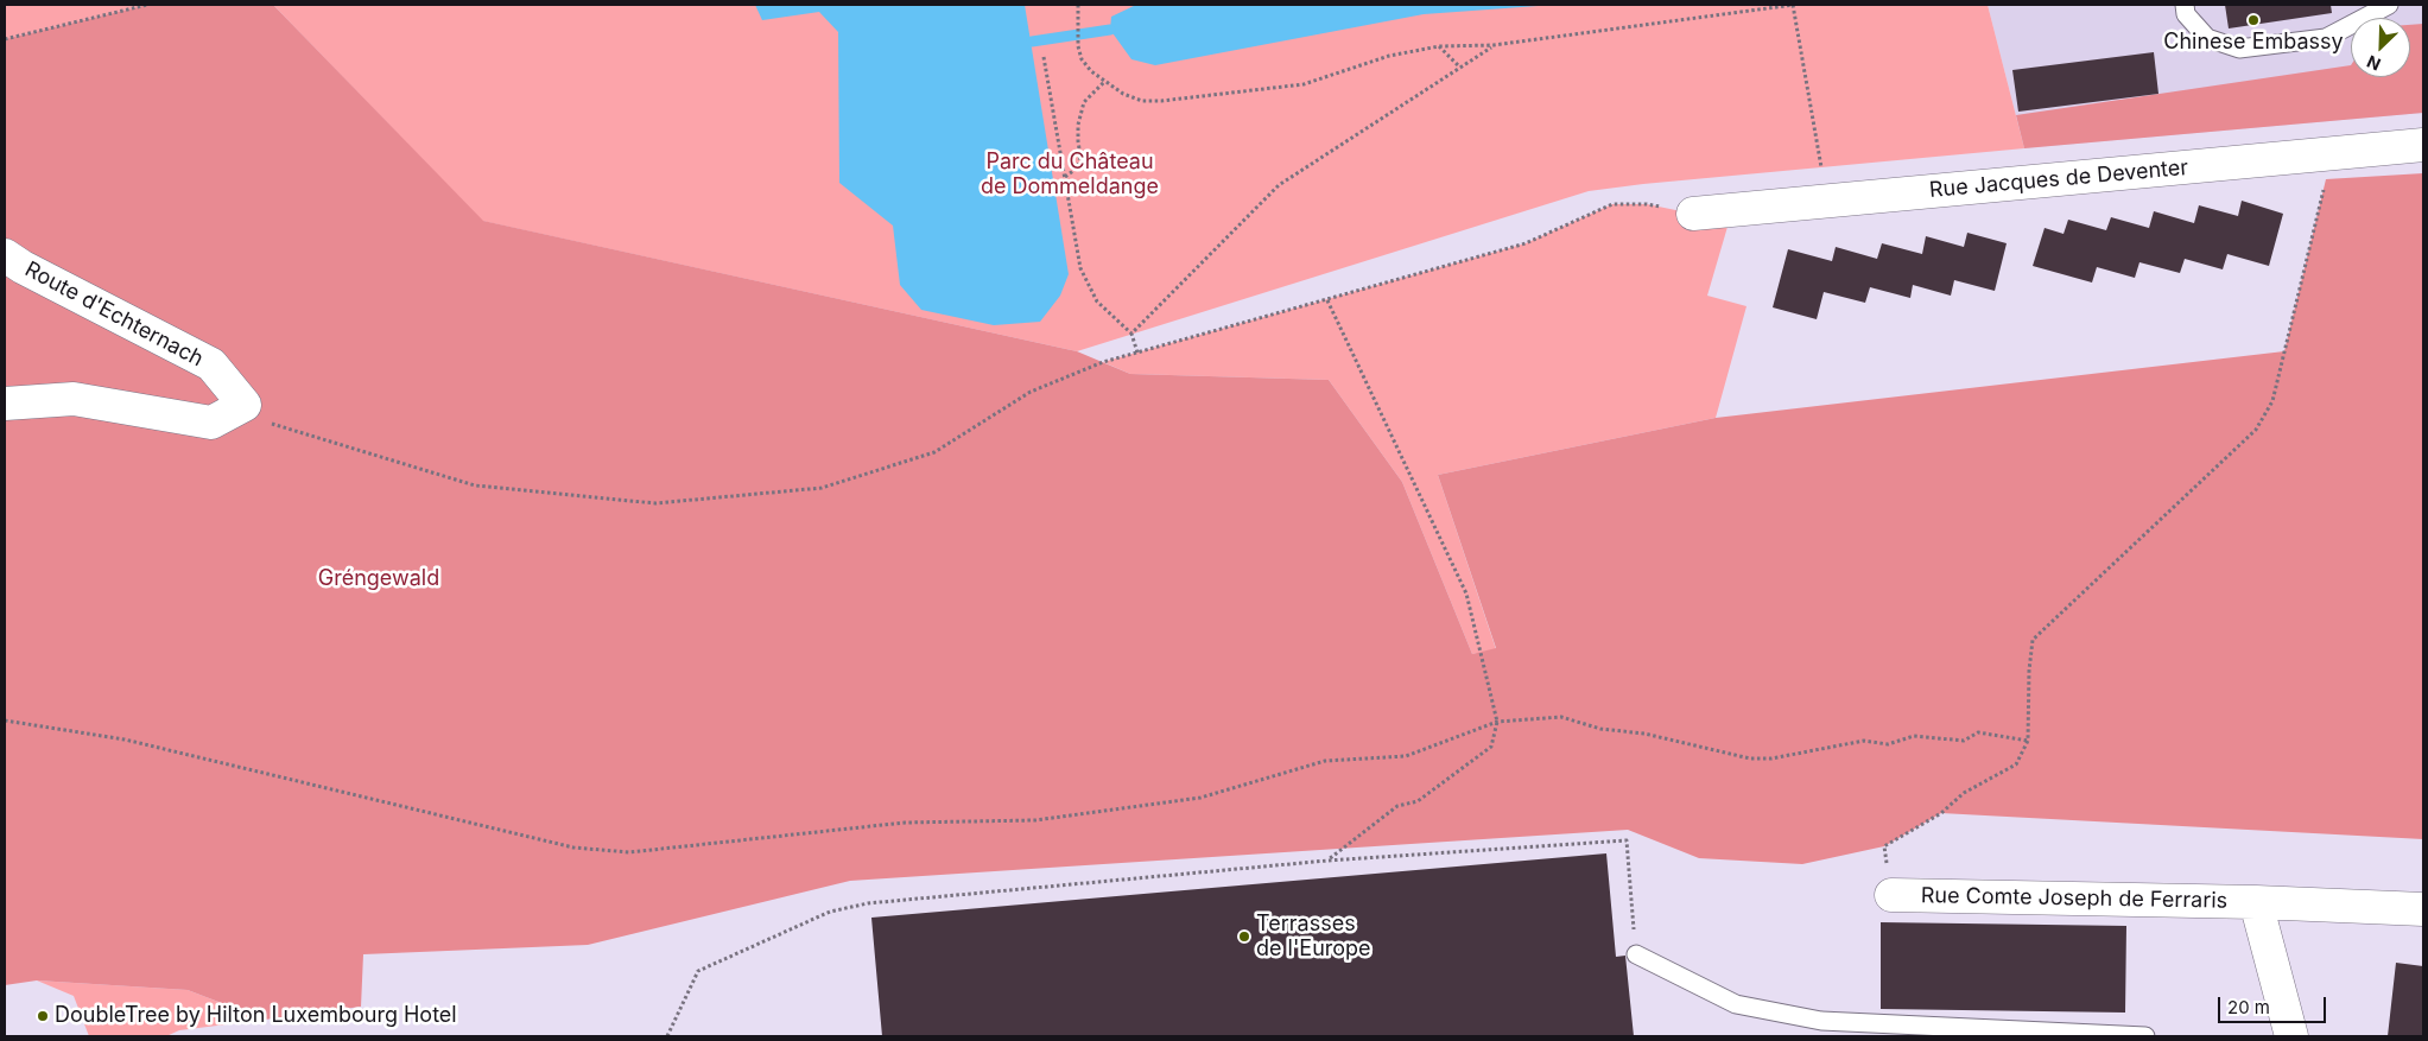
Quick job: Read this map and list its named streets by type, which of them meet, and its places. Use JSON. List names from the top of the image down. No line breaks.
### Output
{"streets":{"street":["Rue Jacques de Deventer","Route d'Echternach","Rue Comte Joseph de Ferraris"]},"parks":["Parc du Château de Dommeldange","Gréngewald"],"places":["Chinese Embassy","Terrasses de l'Europe","DoubleTree by Hilton Luxembourg Hotel"],"scale_bar":"20 m","north":"bottom left"}
